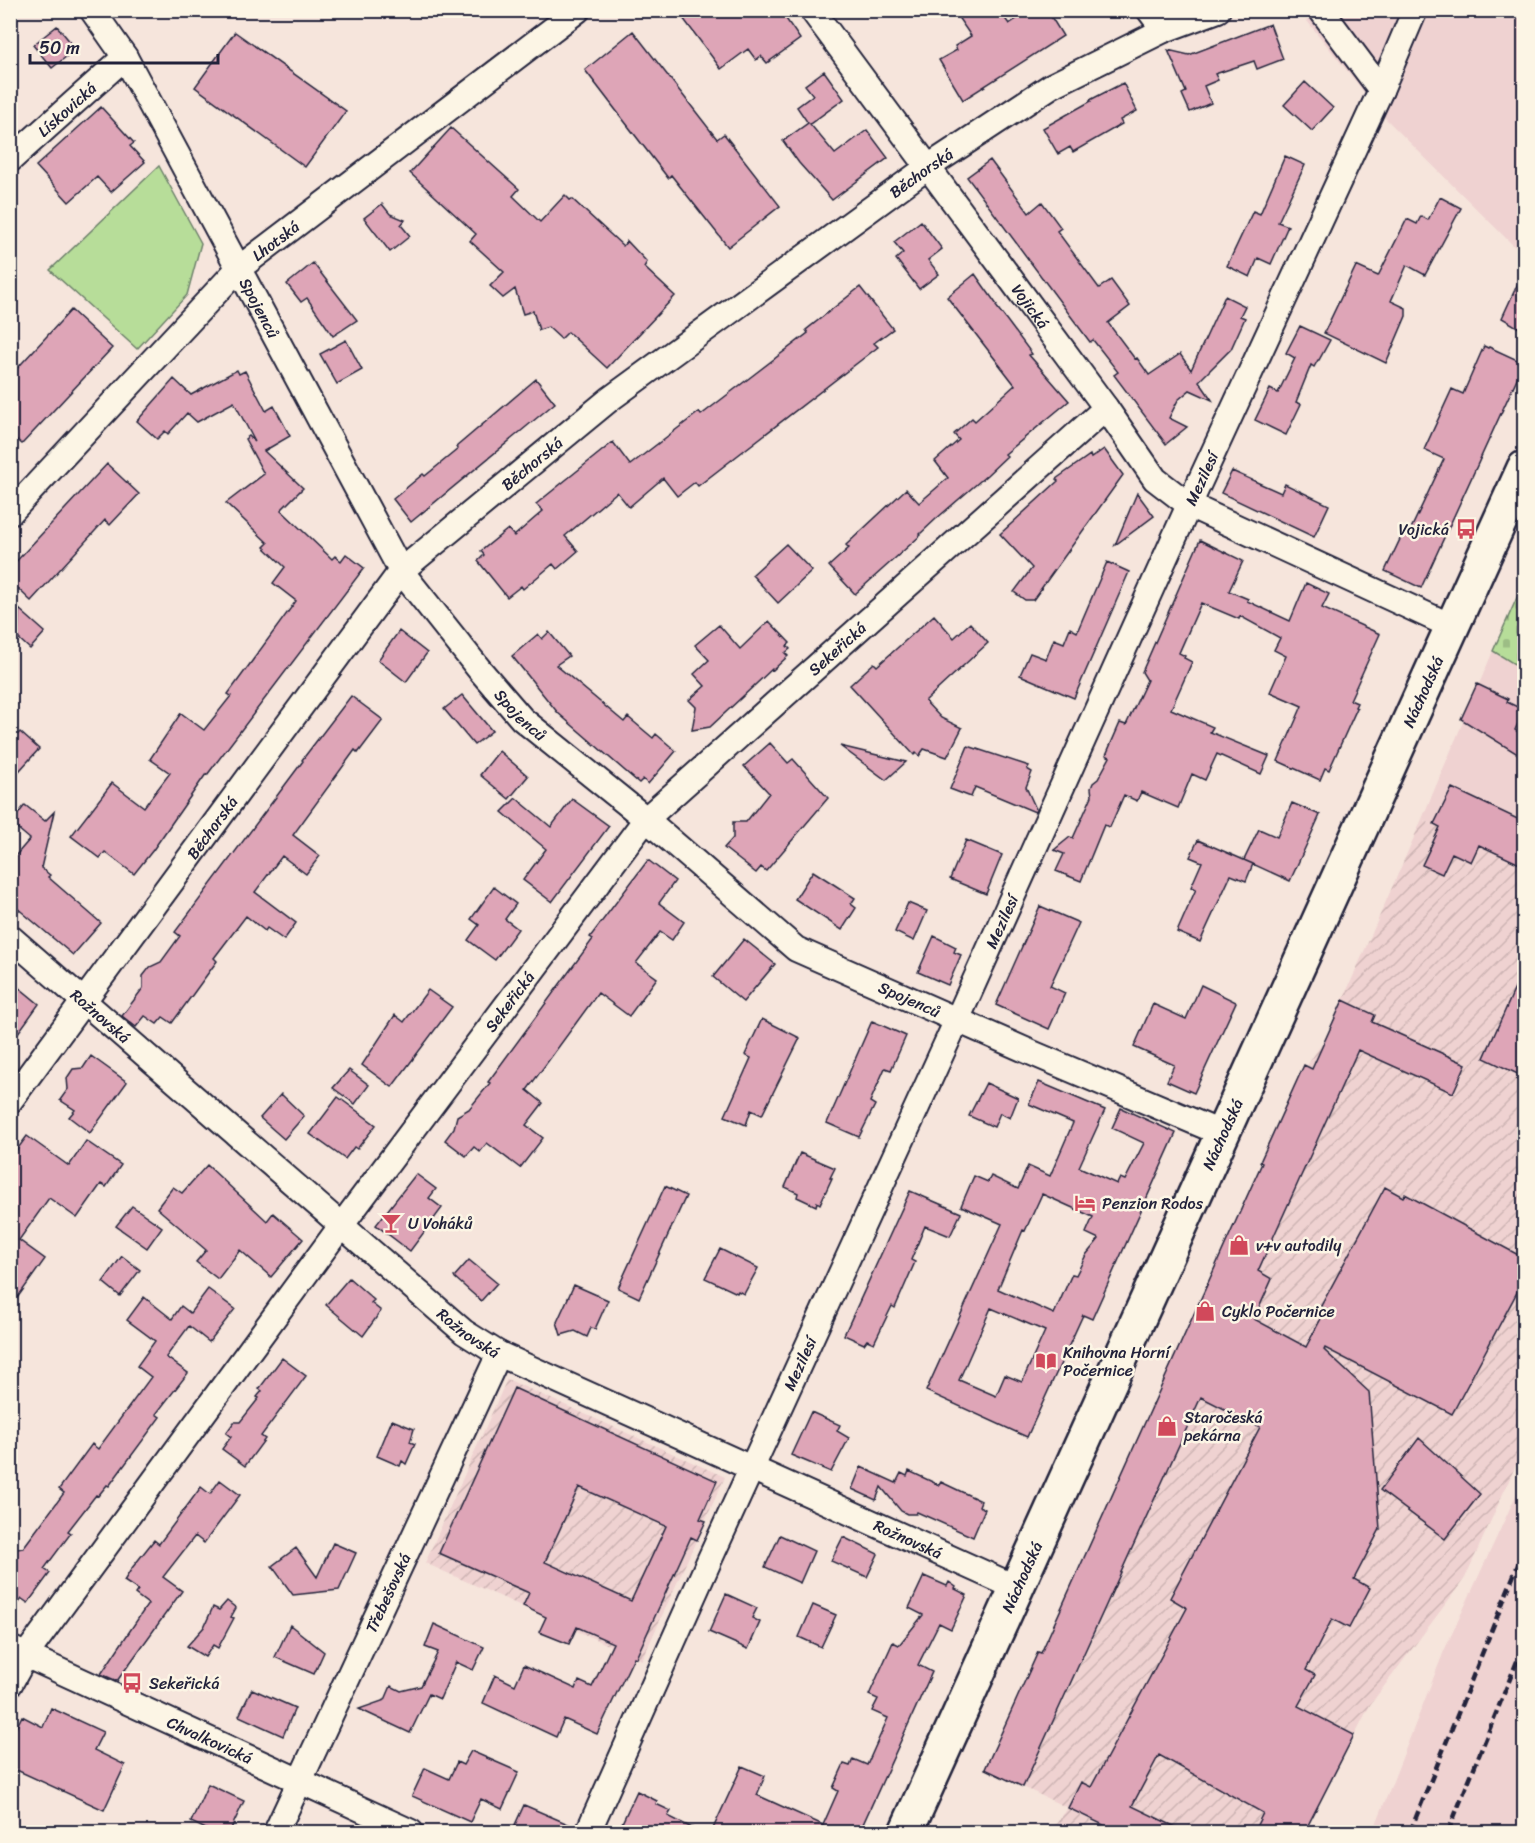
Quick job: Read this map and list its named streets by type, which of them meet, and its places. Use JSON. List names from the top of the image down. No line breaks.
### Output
{"streets":{"main road":["Náchodská"],"street":["Lískovická","Běchorská","Lhotská","Vojická","Spojenců","Mezilesí","Sekeřická","Rožnovská","Třebešovská","Chvalkovická"]},"crossings":[["Lískovická","Spojenců"],["Běchorská","Vojická"],["Běchorská","Spojenců"],["Běchorská","Rožnovská"],["Lhotská","Spojenců"],["Vojická","Mezilesí"],["Vojická","Sekeřická"],["Vojická","Náchodská"],["Spojenců","Mezilesí"],["Spojenců","Sekeřická"],["Spojenců","Náchodská"],["Mezilesí","Rožnovská"],["Sekeřická","Rožnovská"],["Sekeřická","Chvalkovická"],["Náchodská","Rožnovská"],["Rožnovská","Třebešovská"],["Třebešovská","Chvalkovická"]],"places":{"bus stop":["Vojická","Sekeřická"],"hotel":["Penzion Rodos"],"bar":["U Voháků"],"shop":["v+v autodily","Cyklo Počernice","Staročeská pekárna"],"library":["Knihovna Horní Počernice"]},"scale_bar":"50 m"}
